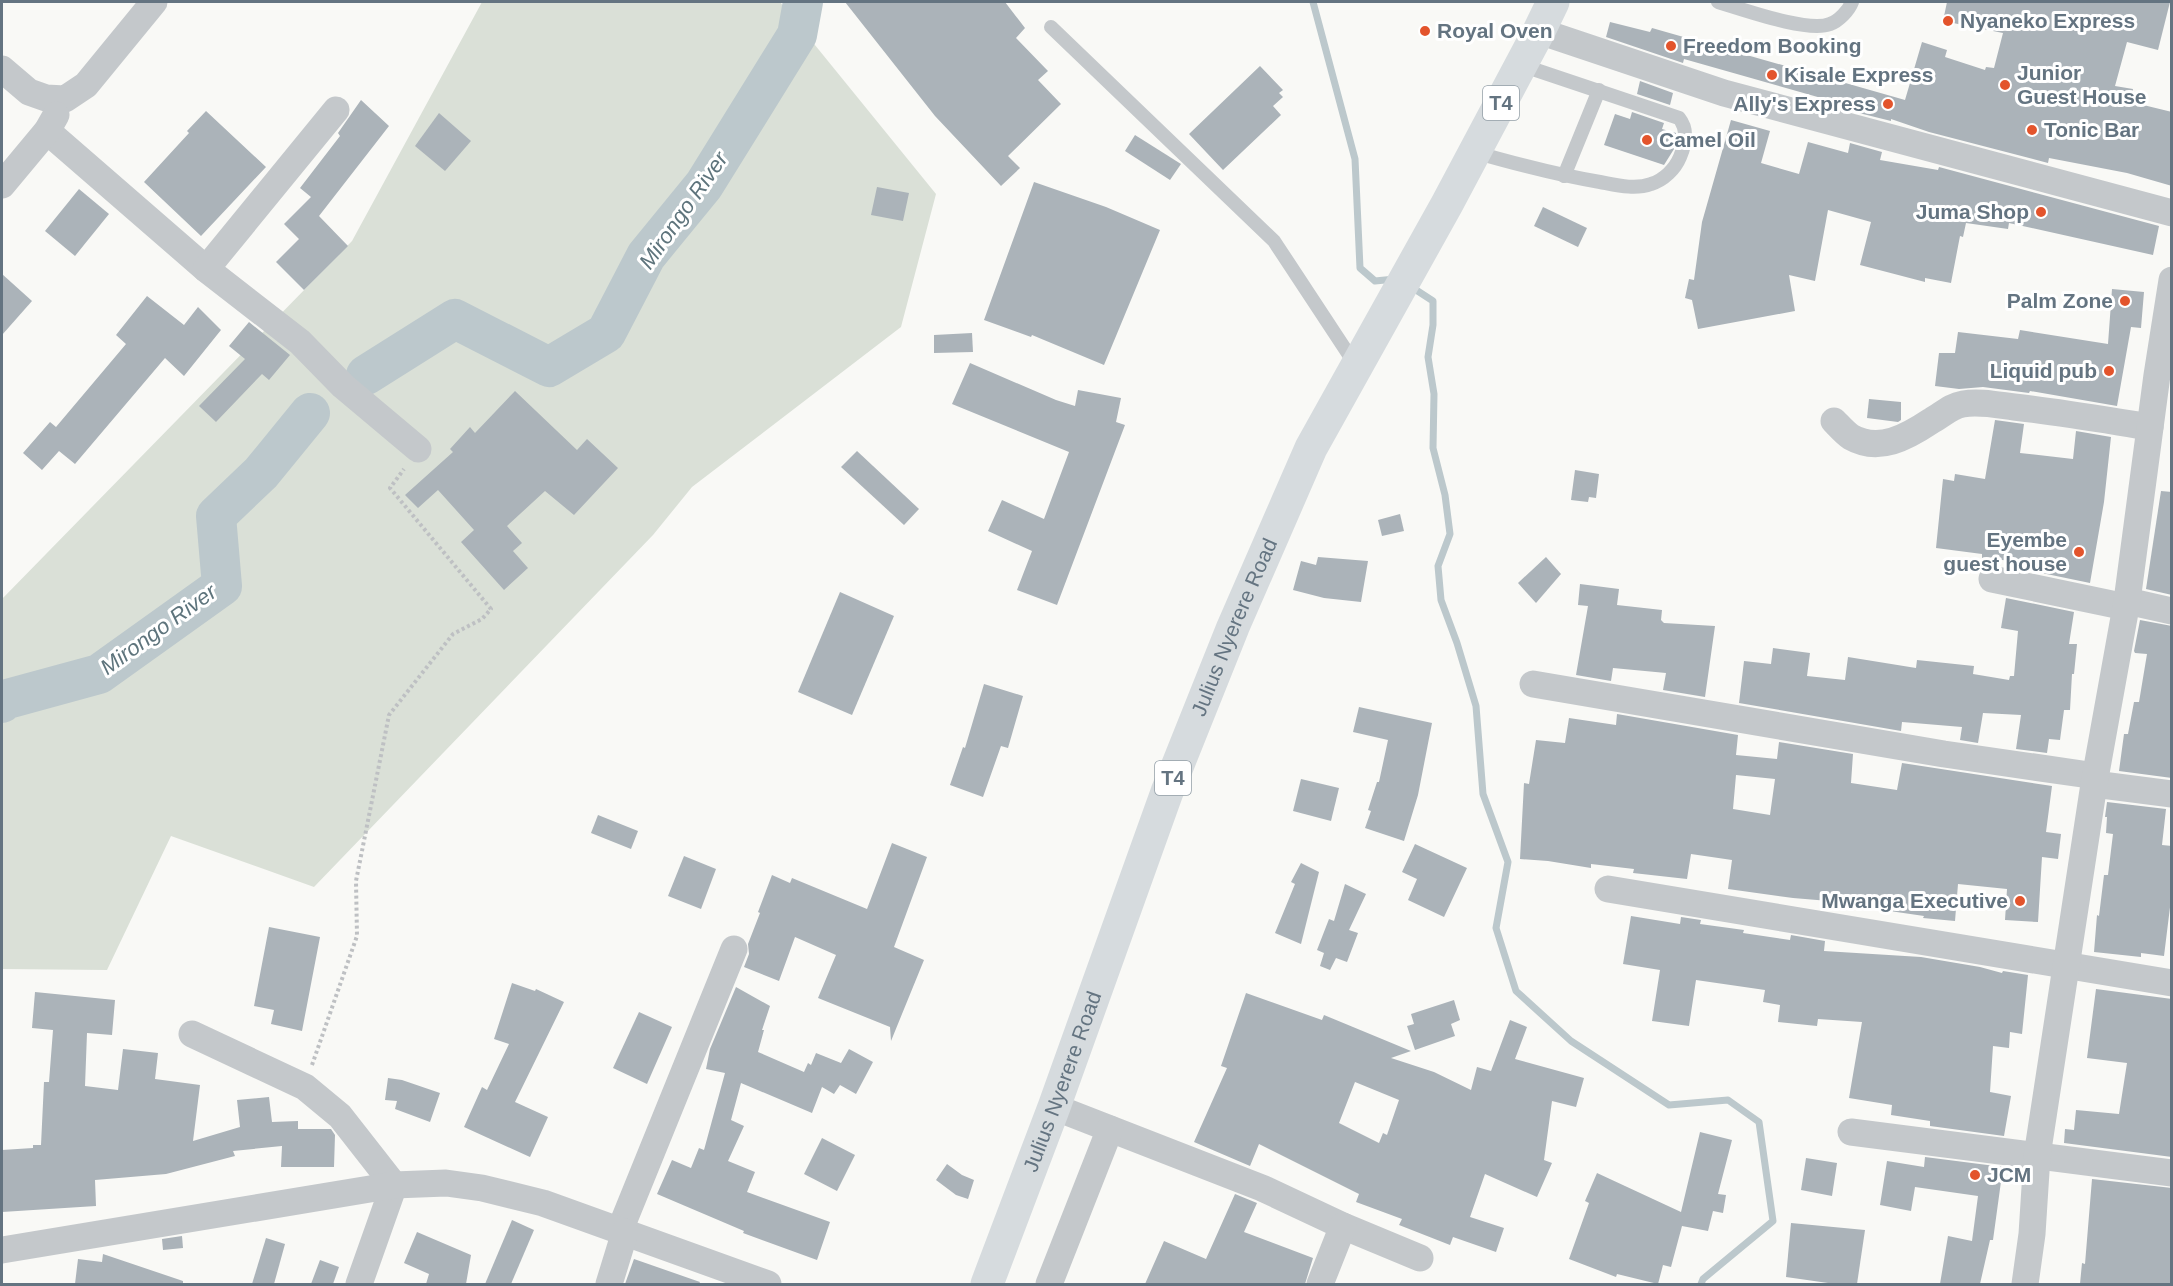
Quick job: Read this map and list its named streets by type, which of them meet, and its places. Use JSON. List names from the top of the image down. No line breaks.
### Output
{"streets":{"highway":["T4","Julius Nyerere Road"]},"water":["Mirongo River"],"places":["Nyaneko Express","Royal Oven","Freedom Booking","Kisale Express","Junior Guest House","Ally's Express","Tonic Bar","Camel Oil","Juma Shop","Palm Zone","Liquid pub","Eyembe guest house","Mwanga Executive","JCM"]}
